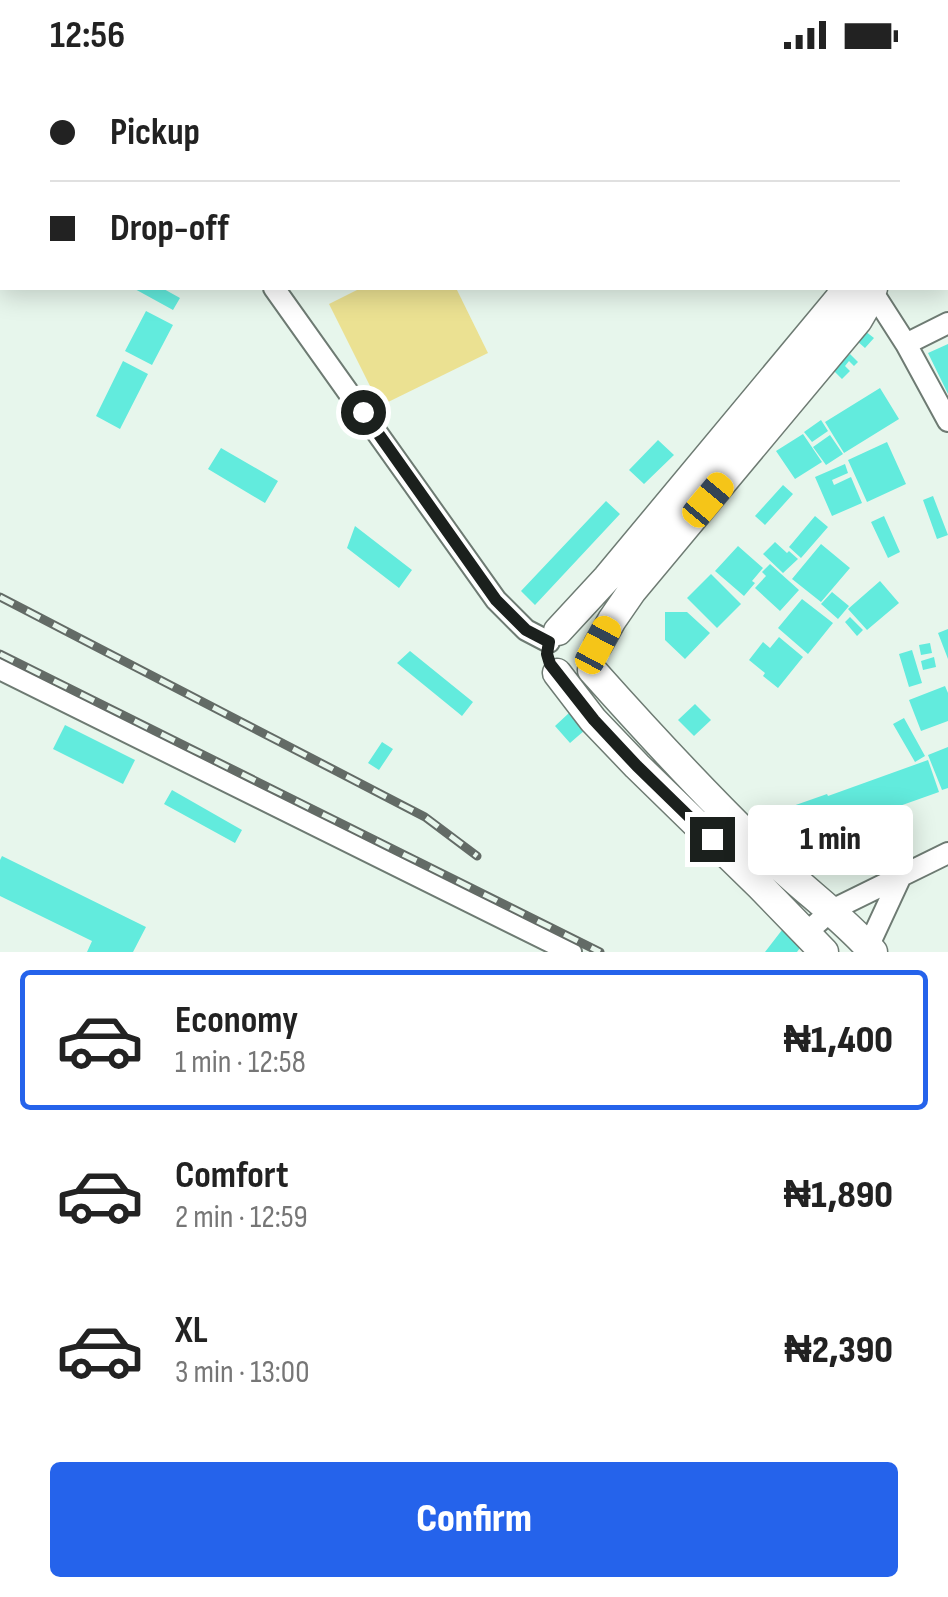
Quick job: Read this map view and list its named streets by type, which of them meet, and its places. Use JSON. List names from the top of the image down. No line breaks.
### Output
{"page":{"status":"12:56","banner":["Pickup","Drop-off"],"bubble":"1 min","list":[{"name":"Economy","note":"1 min · 12:58","value":"₦1,400"},{"name":"Comfort","note":"2 min · 12:59","value":"₦1,890"},{"name":"XL","note":"3 min · 13:00","value":"₦2,390"}],"buttons":"Confirm"}}
